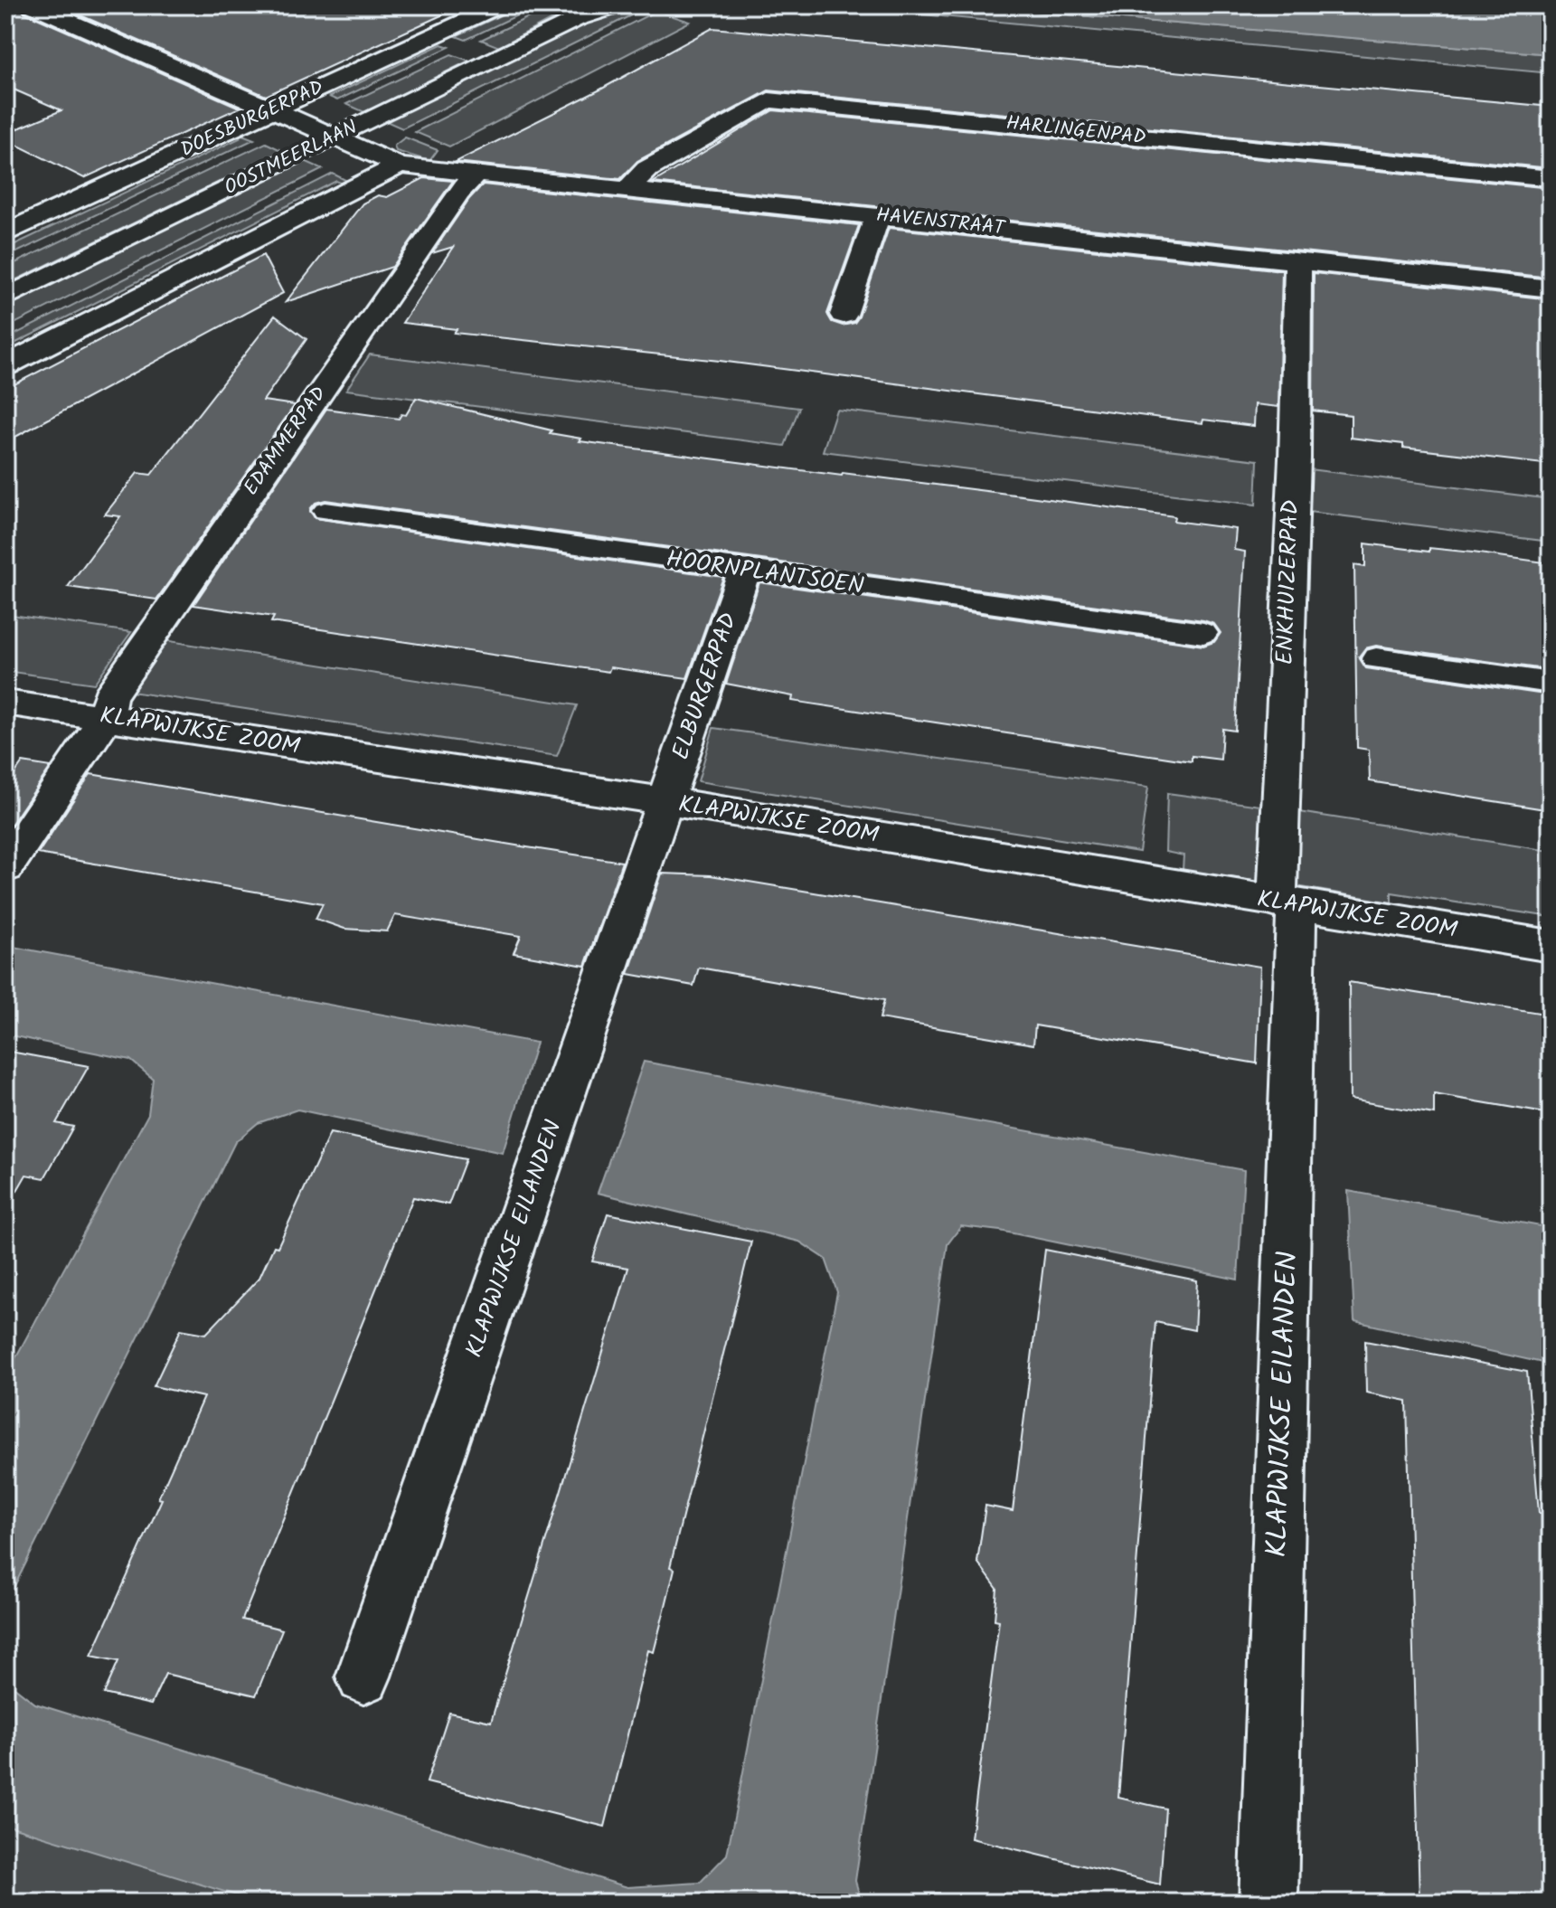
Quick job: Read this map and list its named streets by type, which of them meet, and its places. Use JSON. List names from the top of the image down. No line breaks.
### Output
{"streets":{"street":["DOESBURGERPAD","HARLINGENPAD","OOSTMEERLAAN","HAVENSTRAAT","EDAMMERPAD","ENKHUIZERPAD","ELBURGERPAD","KLAPWIJKSE ZOOM","KLAPWIJKSE EILANDEN"],"lane":["HOORNPLANTSOEN"]},"crossings":[["DOESBURGERPAD","HAVENSTRAAT"],["HARLINGENPAD","HAVENSTRAAT"],["OOSTMEERLAAN","HAVENSTRAAT"],["HAVENSTRAAT","EDAMMERPAD"],["HAVENSTRAAT","ENKHUIZERPAD"],["EDAMMERPAD","KLAPWIJKSE ZOOM"],["HOORNPLANTSOEN","ELBURGERPAD"],["ENKHUIZERPAD","KLAPWIJKSE ZOOM"],["ENKHUIZERPAD","KLAPWIJKSE EILANDEN"],["ELBURGERPAD","KLAPWIJKSE ZOOM"],["ELBURGERPAD","KLAPWIJKSE EILANDEN"],["KLAPWIJKSE ZOOM","KLAPWIJKSE EILANDEN"]]}
